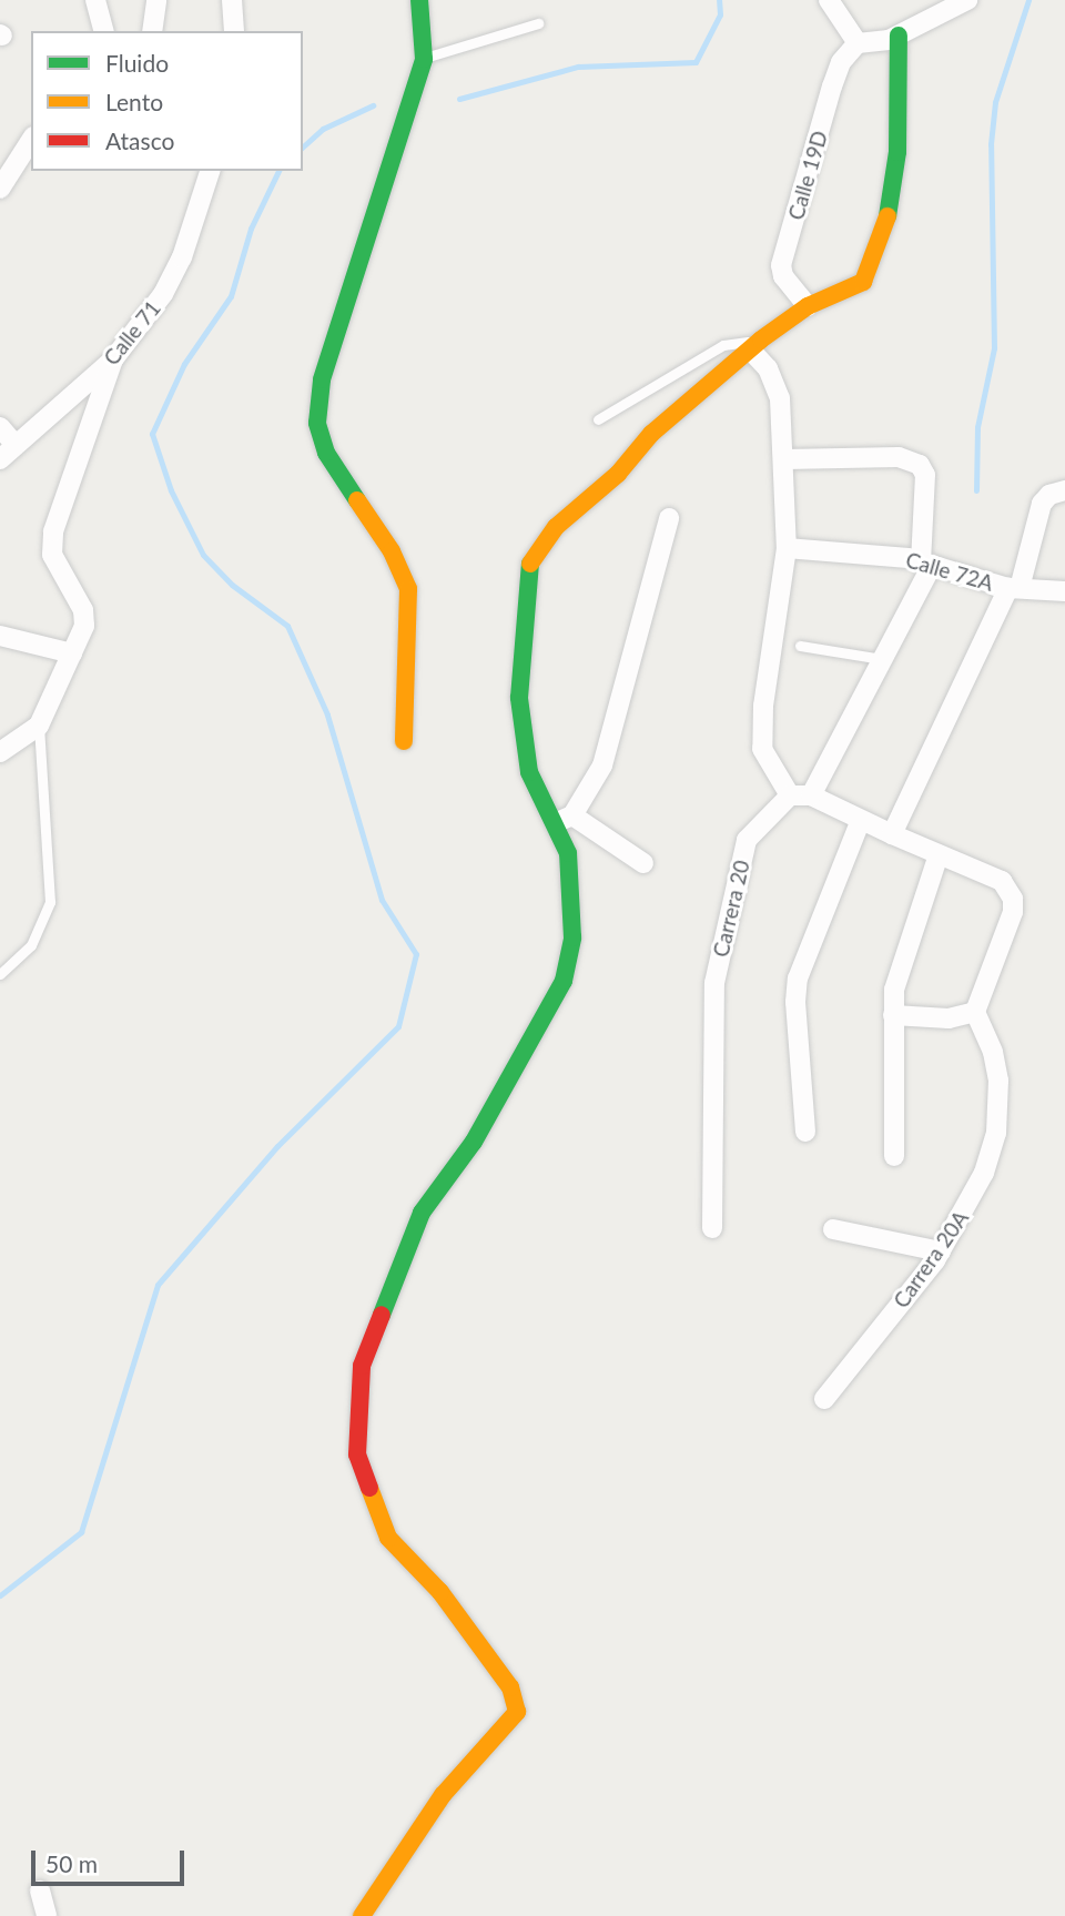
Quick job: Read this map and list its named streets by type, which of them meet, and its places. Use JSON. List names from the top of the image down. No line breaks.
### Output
{"streets":{"street":["Calle 19D","Calle 71","Calle 72A","Carrera 20","Carrera 20A"]},"legend":["Fluido","Lento","Atasco"],"scale_bar":"50 m"}
